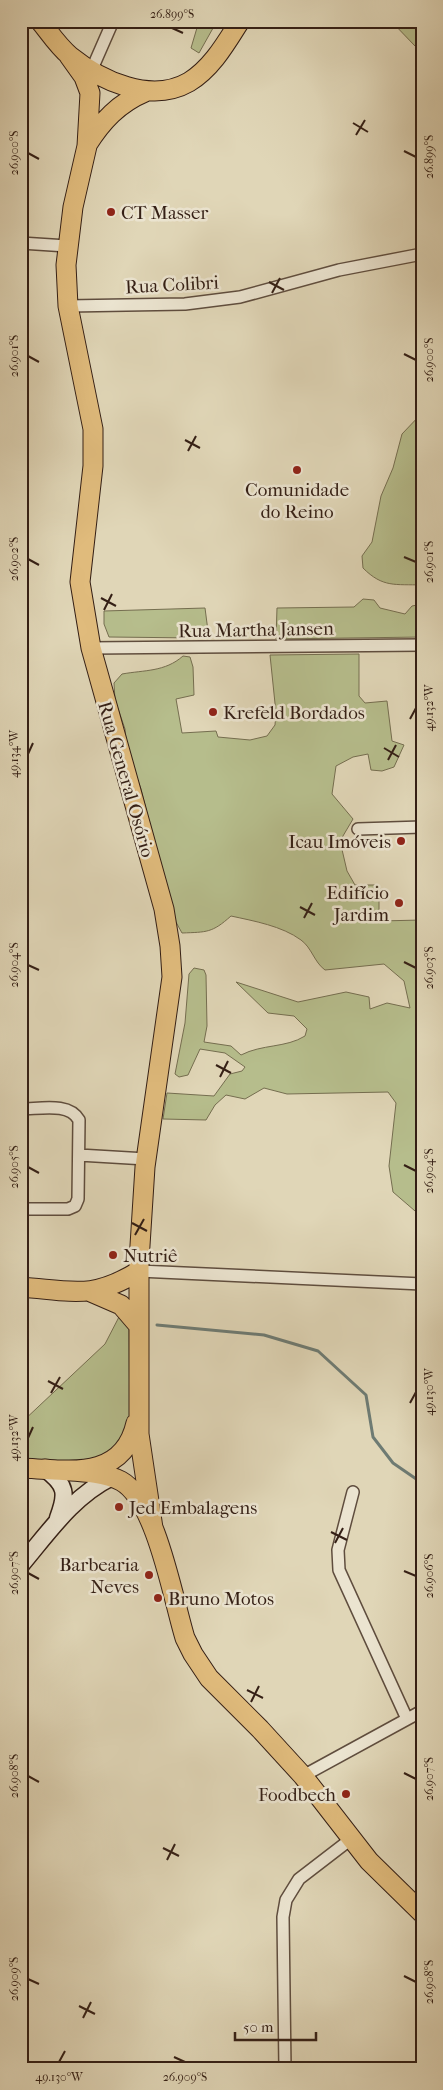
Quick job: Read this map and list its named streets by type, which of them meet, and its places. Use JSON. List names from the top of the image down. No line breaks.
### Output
{"streets":{"main road":["Rua General Osório"],"street":["Rua Colibri","Rua Martha Jansen"]},"crossings":[["Rua Colibri","Rua General Osório"],["Rua Martha Jansen","Rua General Osório"]],"places":["CT Masser","Comunidade do Reino","Krefeld Bordados","Icau Imóveis","Edifício Jardim","Nutriê","Jed Embalagens","Barbearia Neves","Bruno Motos","Foodbech"],"scale_bar":"50 m","coordinates":["26.899°S","26.900°S","26.901°S","26.902°S","49.132°W","49.134°W","26.904°S","26.903°S","26.905°S","49.130°W","26.907°S","26.906°S","26.908°S","26.909°S"]}
